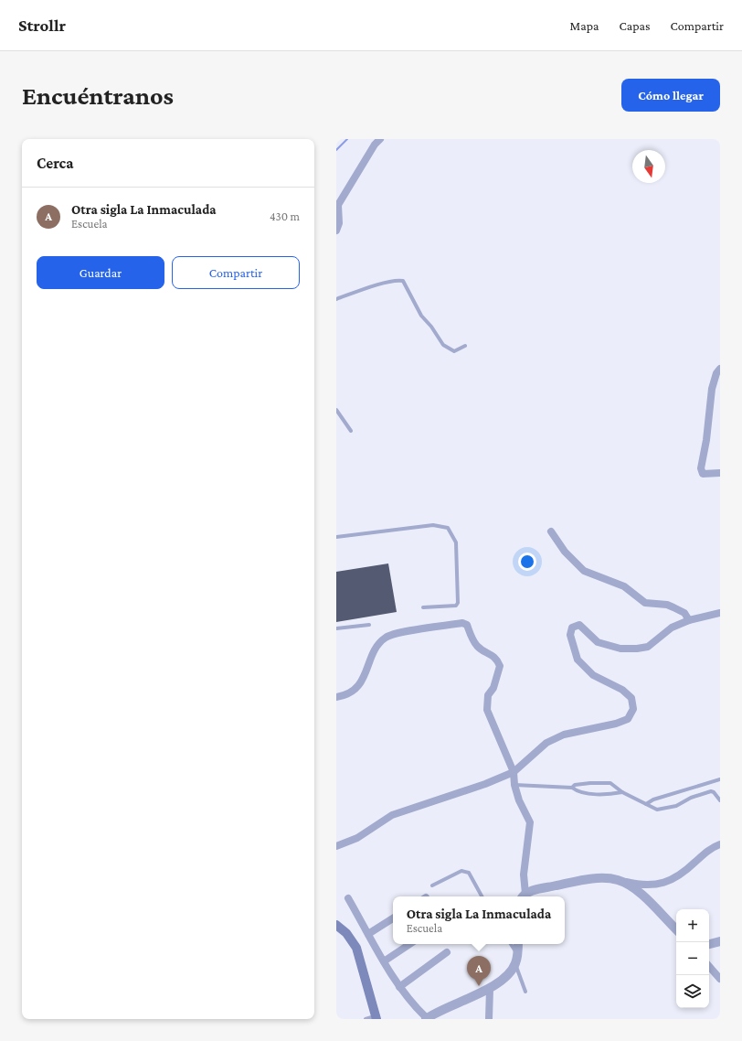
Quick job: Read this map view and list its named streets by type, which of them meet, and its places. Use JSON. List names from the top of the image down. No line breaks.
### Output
{"north":"bottom","page":{"header":"Strollr","nav":["Mapa","Capas","Compartir"],"buttons":["Cómo llegar",["Guardar","Compartir"]],"title":"Encuéntranos","heading":"Cerca","list":[{"mark":"A","name":"Otra sigla La Inmaculada","note":"Escuela","value":"430 m"}],"popup":["Otra sigla La Inmaculada","Escuela"],"map_buttons":["+","−"],"pins":"A"}}
